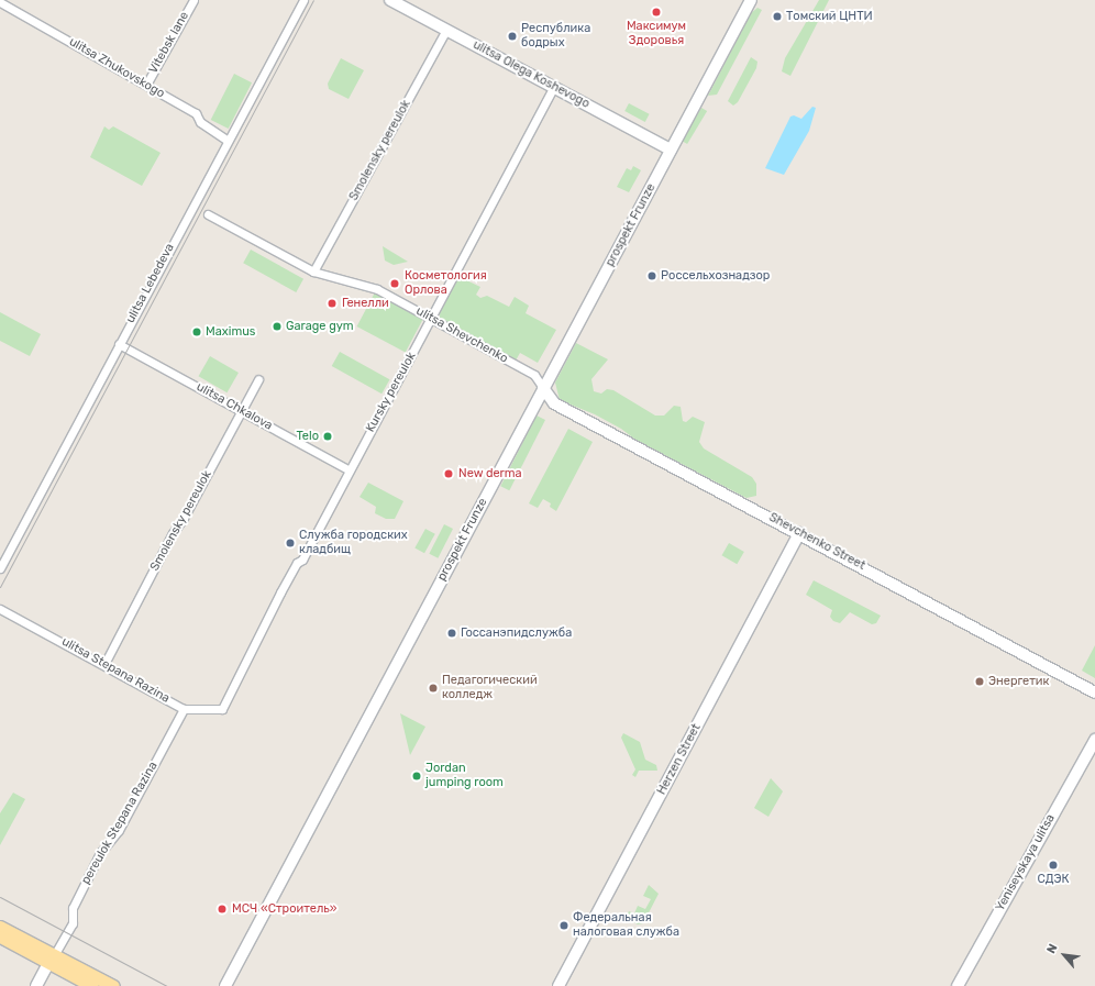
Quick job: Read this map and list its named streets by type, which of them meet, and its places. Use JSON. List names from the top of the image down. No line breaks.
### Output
{"streets":{"street":["Vitebsk lane","ulitsa Zhukovskogo","ulitsa Olega Koshevogo","Smolensky pereulok","prospekt Frunze","ulitsa Lebedeva","ulitsa Shevchenko","Kursky pereulok","ulitsa Chkalova","Shevchenko Street","ulitsa Stepana Razina","Herzen Street","pereulok Stepana Razina","Yeniseyskaya ulitsa"]},"crossings":[["Vitebsk lane","ulitsa Zhukovskogo"],["ulitsa Zhukovskogo","ulitsa Lebedeva"],["ulitsa Olega Koshevogo","Smolensky pereulok"],["ulitsa Olega Koshevogo","prospekt Frunze"],["ulitsa Olega Koshevogo","Kursky pereulok"],["Smolensky pereulok","ulitsa Shevchenko"],["Smolensky pereulok","ulitsa Chkalova"],["Smolensky pereulok","ulitsa Stepana Razina"],["prospekt Frunze","ulitsa Shevchenko"],["prospekt Frunze","Shevchenko Street"],["ulitsa Lebedeva","ulitsa Chkalova"],["ulitsa Shevchenko","Kursky pereulok"],["ulitsa Shevchenko","Shevchenko Street"],["Kursky pereulok","ulitsa Chkalova"],["Kursky pereulok","ulitsa Stepana Razina"],["Shevchenko Street","Herzen Street"],["ulitsa Stepana Razina","pereulok Stepana Razina"]],"places":["Максимум Здоровья","Томский ЦНТИ","Республика бодрых","Россельхознадзор","Косметология Орлова","Генелли","Garage gym","Maximus","Telo","New derma","Служба городских кладбищ","Госсанэпидслужба","Энергетик","Педагогический колледж","Jordan jumping room","СДЭК","МСЧ «Строитель»","Федеральная налоговая служба"],"north":"top left"}
